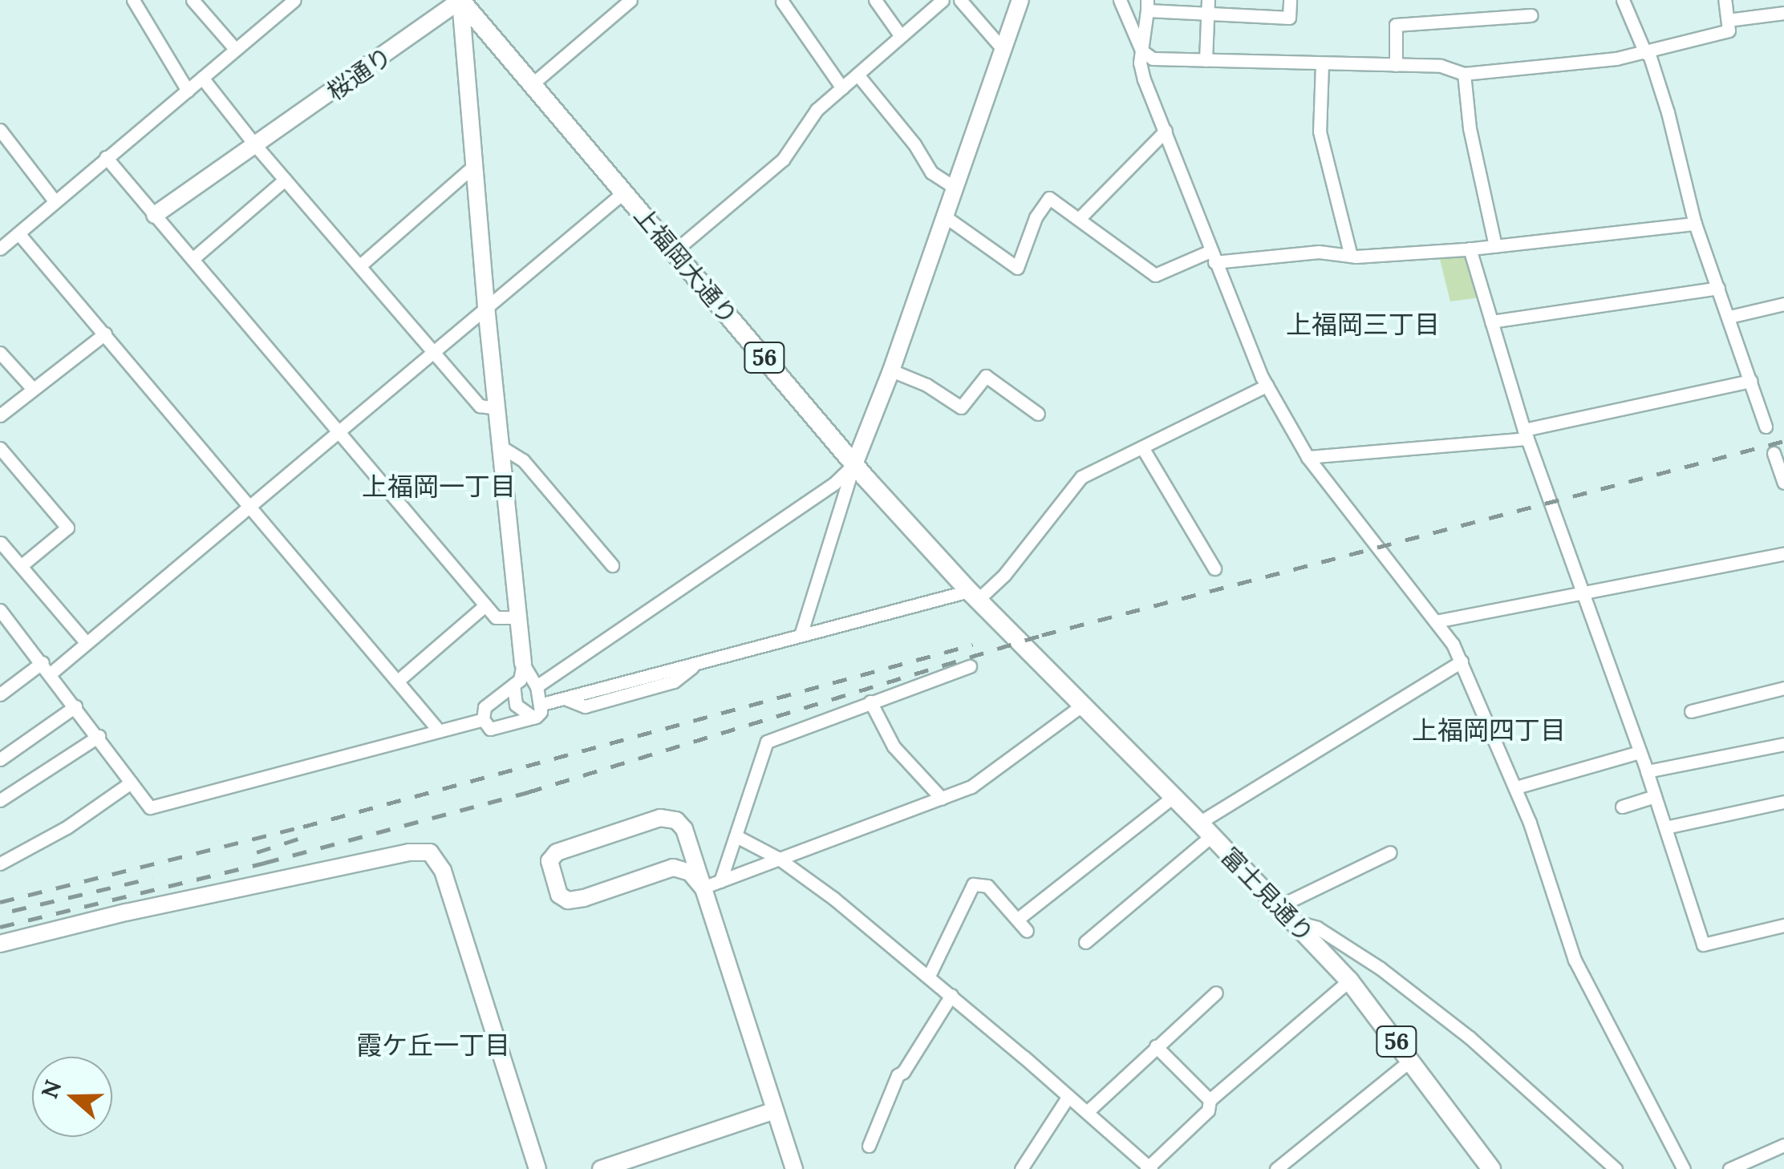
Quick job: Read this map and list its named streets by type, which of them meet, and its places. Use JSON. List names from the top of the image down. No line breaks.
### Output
{"streets":{"main road":["上福岡大通り","56","富士見通り"],"street":["桜通り"]},"crossings":[["桜通り","上福岡大通り"],["上福岡大通り","富士見通り"]],"districts":["上福岡三丁目","上福岡一丁目","上福岡四丁目","霞ケ丘一丁目"],"north":"left"}
